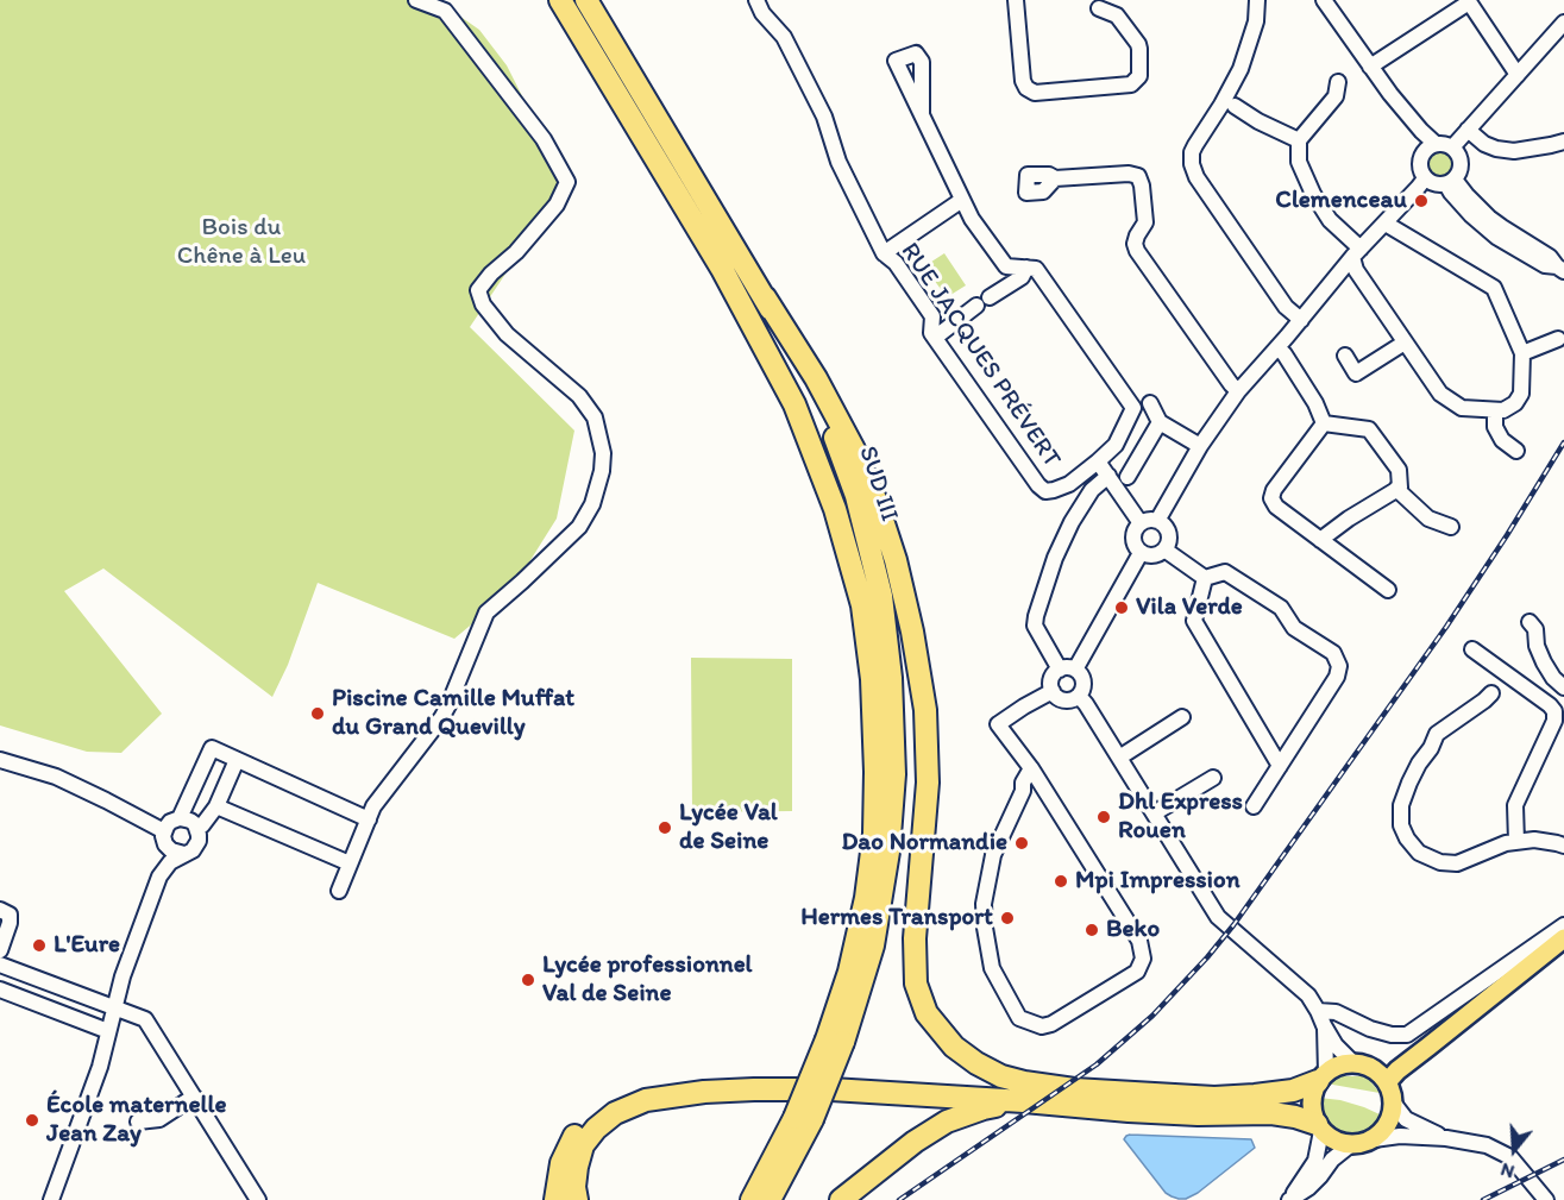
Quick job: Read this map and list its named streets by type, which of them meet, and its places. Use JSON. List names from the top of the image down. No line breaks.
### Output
{"streets":{"highway":["SUD III"],"street":["RUE JACQUES PRÉVERT"]},"parks":["Bois du Chêne à Leu"],"places":["Clemenceau","Vila Verde","Piscine Camille Muffat du Grand Quevilly","Dhl Express Rouen","Lycée Val de Seine","Dao Normandie","Mpi Impression","Hermes Transport","Beko","L'Eure","Lycée professionnel Val de Seine","École maternelle Jean Zay"],"north":"bottom"}
